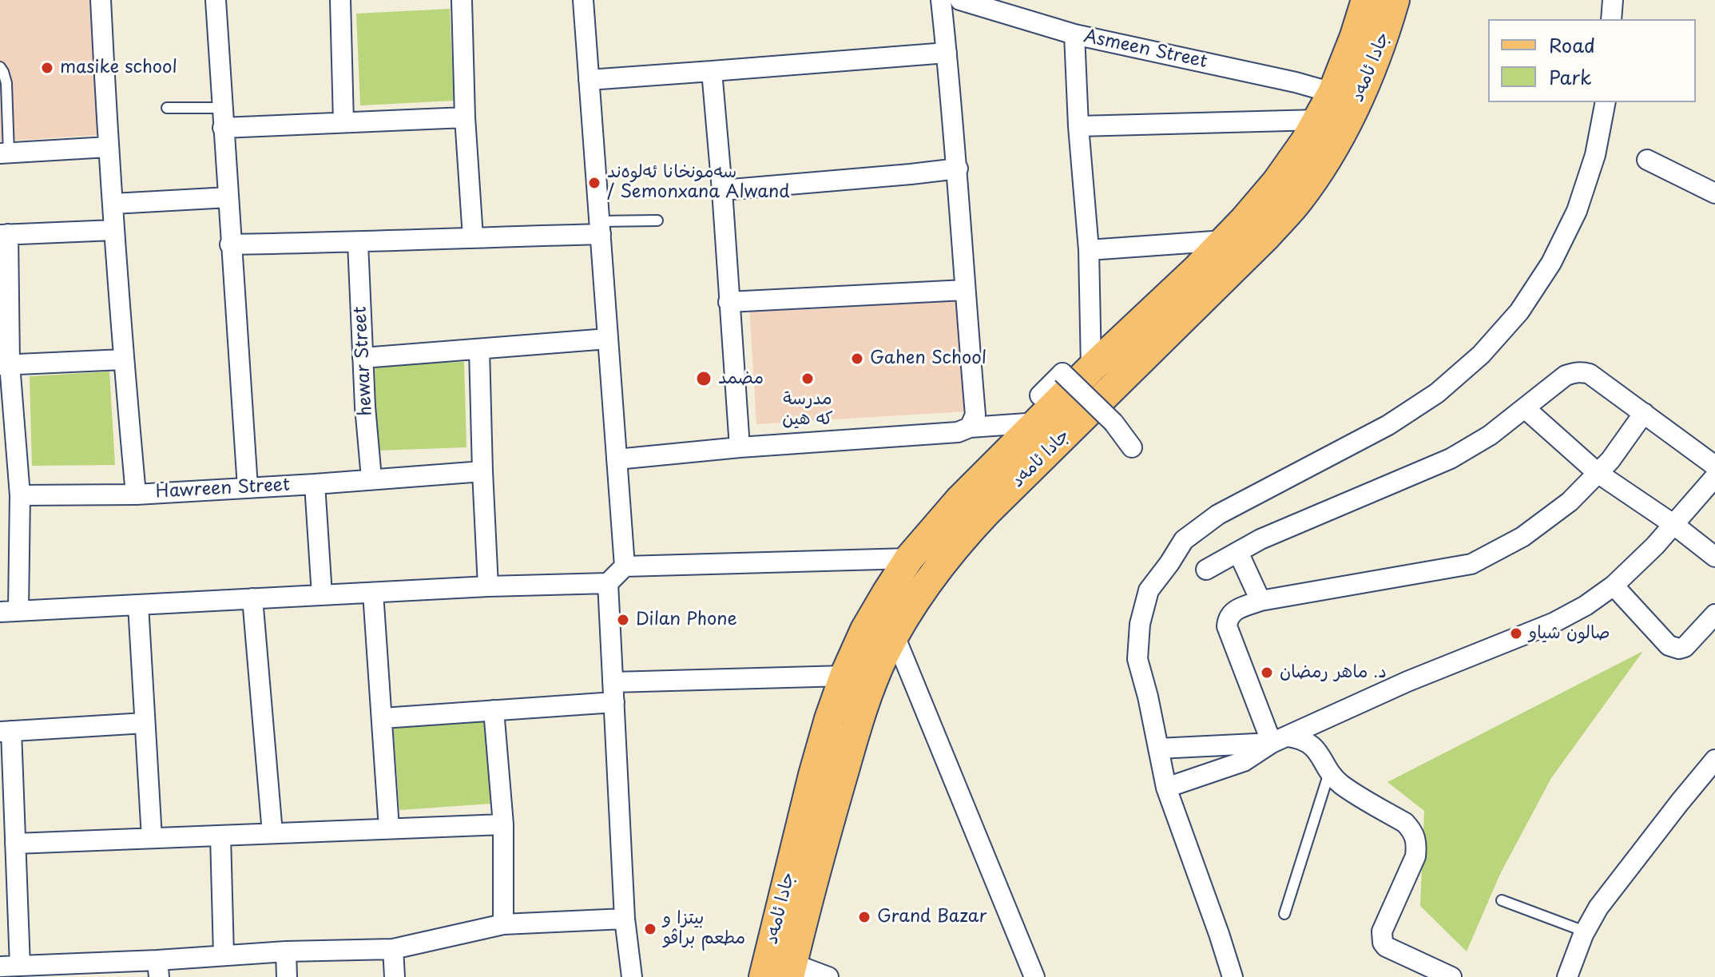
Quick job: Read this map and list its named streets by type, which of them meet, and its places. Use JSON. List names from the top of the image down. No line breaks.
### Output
{"streets":{"main road":["جادا ئامەد"],"street":["Asmeen Street","hewar Street","Hawreen Street"]},"crossings":[["Asmeen Street","جادا ئامەد"]],"places":["masike school","سەمونخانا ئەلوەند / Semonxana Alwand","Gahen School","مضمد","مدرسة كه هين","Dilan Phone","صالون شياو","د. ماهر رمضان","Grand Bazar","بيتزا و مطعم براڤو"],"legend":["Road","Park"]}
